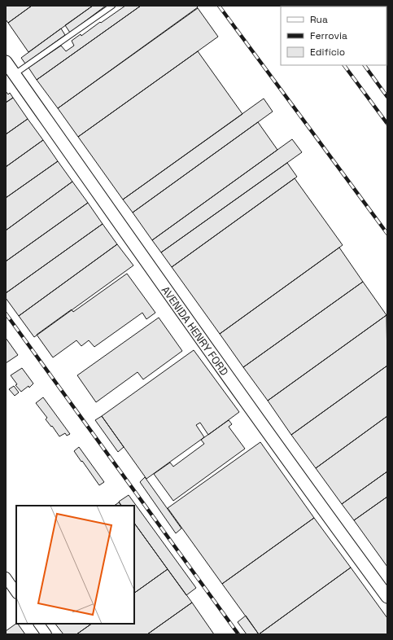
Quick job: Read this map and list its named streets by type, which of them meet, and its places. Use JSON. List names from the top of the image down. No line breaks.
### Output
{"streets":{"street":["AVENIDA HENRY FORD"]},"legend":["Rua","Ferrovia","Edifício"]}
